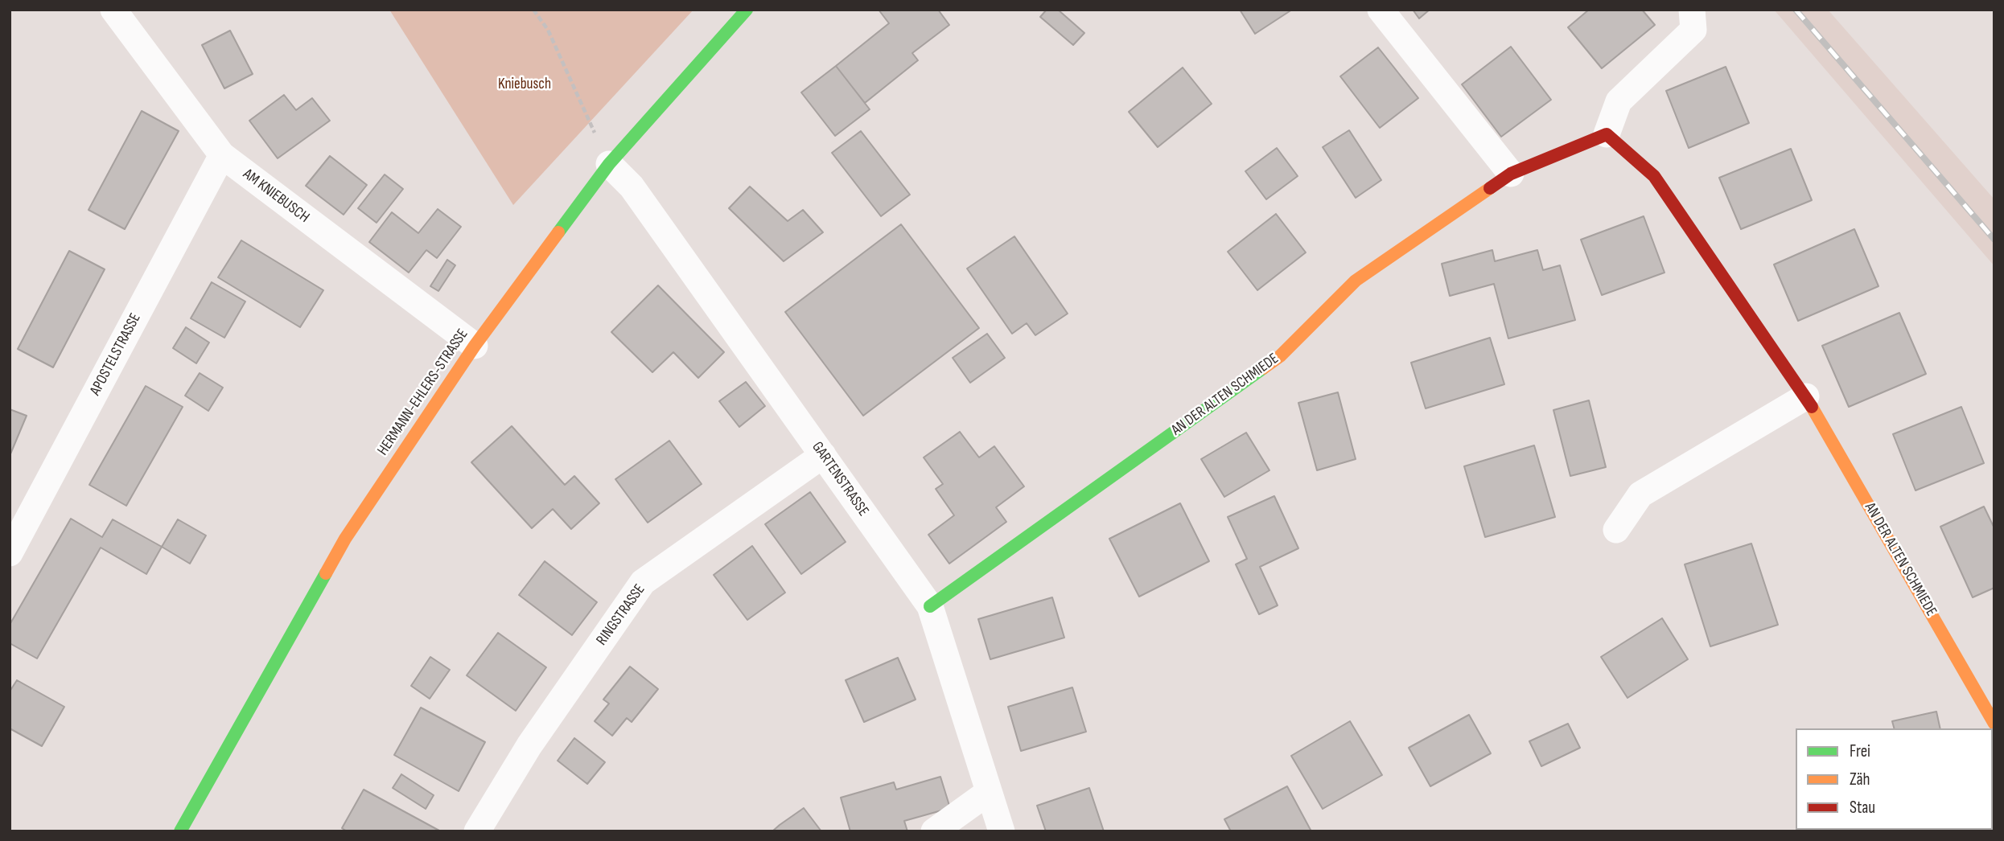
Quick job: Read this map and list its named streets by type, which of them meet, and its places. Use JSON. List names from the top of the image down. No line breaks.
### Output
{"streets":{"street":["AM KNIEBUSCH","APOSTELSTRASSE","HERMANN-EHLERS-STRASSE","AN DER ALTEN SCHMIEDE","GARTENSTRASSE","RINGSTRASSE"]},"crossings":[["AM KNIEBUSCH","APOSTELSTRASSE"],["AM KNIEBUSCH","HERMANN-EHLERS-STRASSE"],["HERMANN-EHLERS-STRASSE","GARTENSTRASSE"],["AN DER ALTEN SCHMIEDE","GARTENSTRASSE"],["GARTENSTRASSE","RINGSTRASSE"]],"parks":["Kniebusch"],"legend":["Frei","Zäh","Stau"]}
